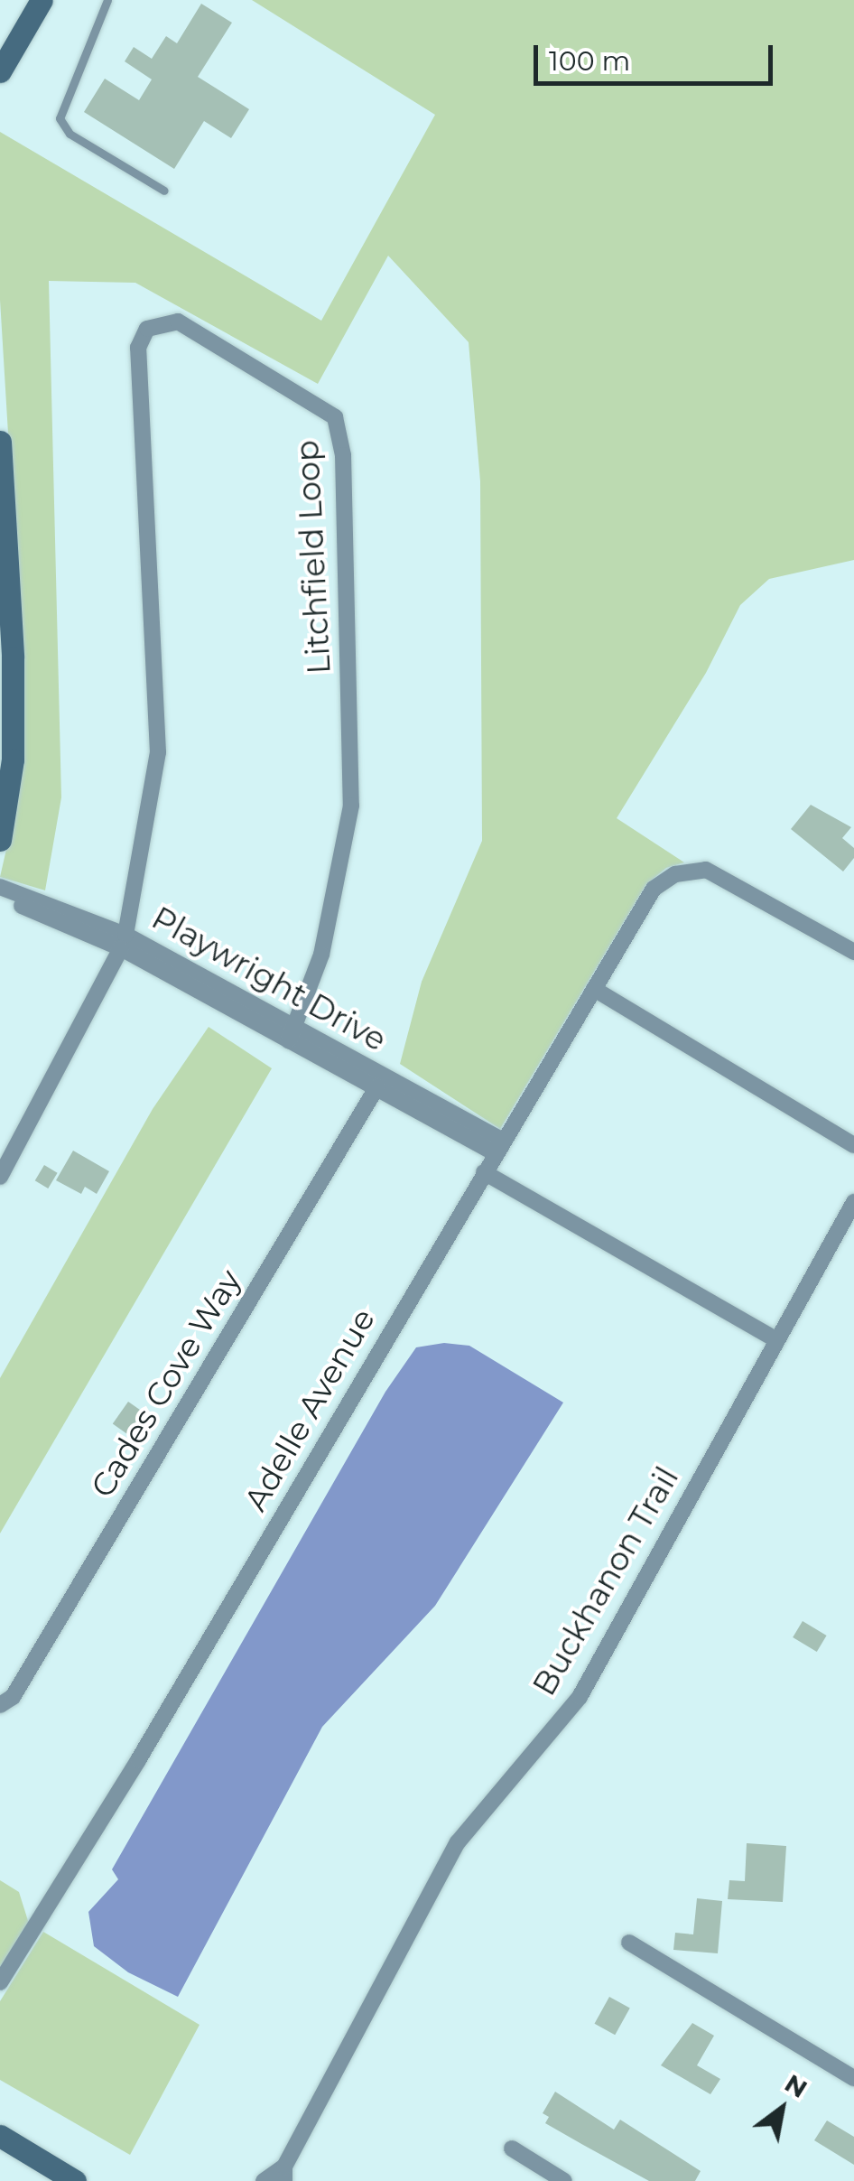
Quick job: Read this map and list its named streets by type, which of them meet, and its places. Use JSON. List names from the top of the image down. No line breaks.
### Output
{"streets":{"street":["Litchfield Loop","Playwright Drive","Cades Cove Way","Adelle Avenue","Buckhanon Trail"]},"crossings":[["Litchfield Loop","Playwright Drive"],["Playwright Drive","Cades Cove Way"],["Playwright Drive","Adelle Avenue"]],"scale_bar":"100 m","north":"top right"}
